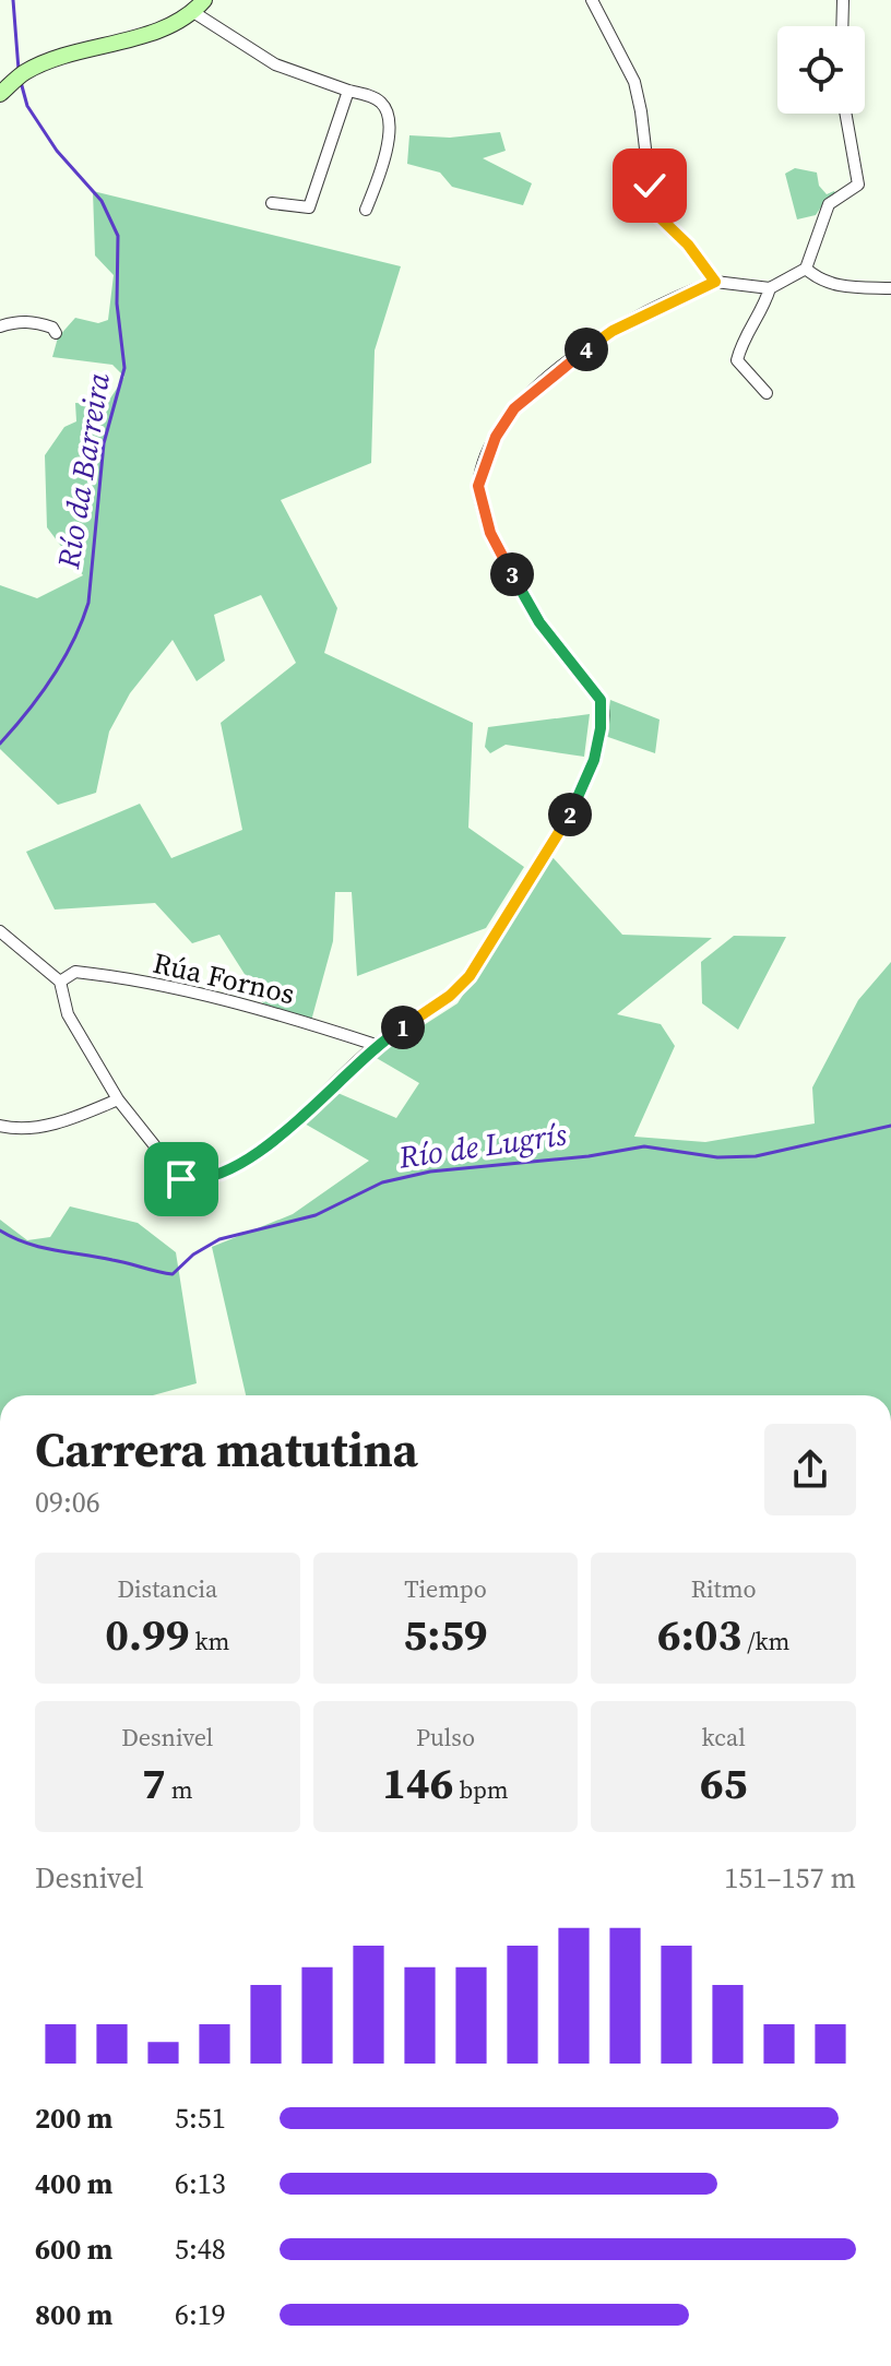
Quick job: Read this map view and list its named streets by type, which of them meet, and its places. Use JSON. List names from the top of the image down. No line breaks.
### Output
{"streets":{"street":["Rúa Fornos"]},"water":["Río da Barreira","Río de Lugrís"],"page":{"pins":["4","3","2","1"],"heading":["Carrera matutina","09:06"],"stats":[["Distancia","0.99 km"],["Tiempo","5:59"],["Ritmo","6:03 /km"],["Desnivel","7 m"],["Pulso","146 bpm"],["kcal","65"]],"chart":["Desnivel","151–157 m"],"list":[{"name":"200 m","note":"5:51"},{"name":"400 m","note":"6:13"},{"name":"600 m","note":"5:48"},{"name":"800 m","note":"6:19"}]}}
